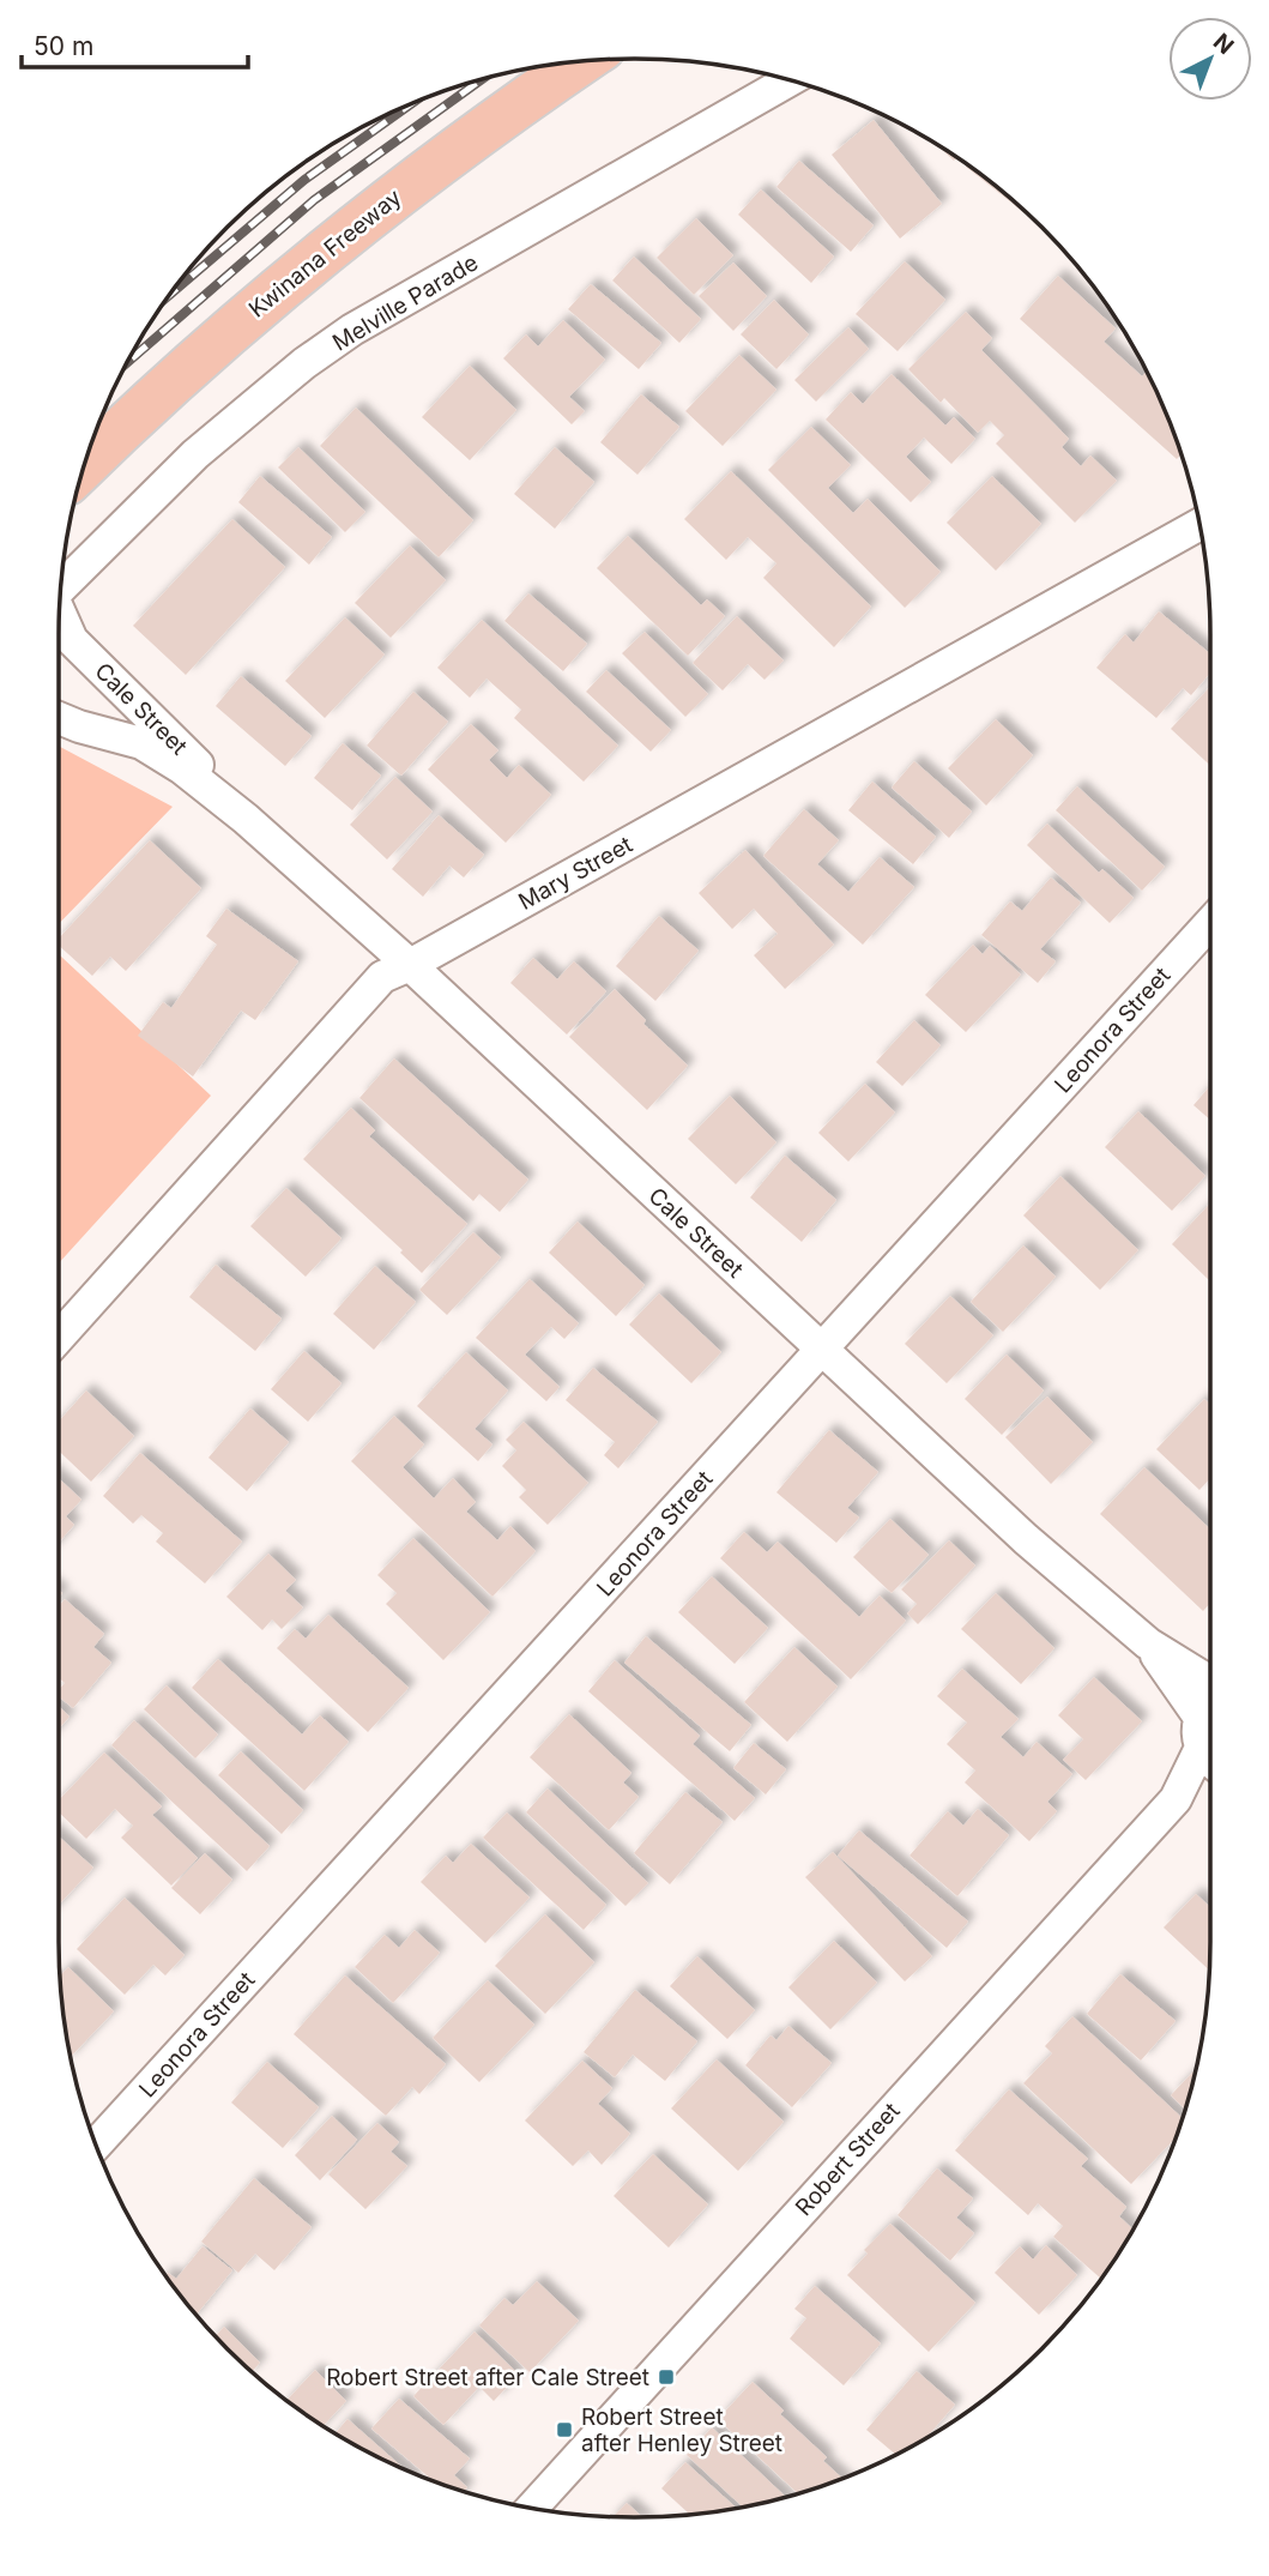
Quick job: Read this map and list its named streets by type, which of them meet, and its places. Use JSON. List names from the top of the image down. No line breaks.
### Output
{"streets":{"highway":["Kwinana Freeway"],"street":["Melville Parade","Cale Street","Mary Street","Leonora Street","Robert Street"]},"crossings":[["Cale Street","Mary Street"],["Cale Street","Leonora Street"],["Cale Street","Robert Street"]],"places":{"transit":["Robert Street after Cale Street","Robert Street after Henley Street"]},"scale_bar":"50 m","north":"top right"}
